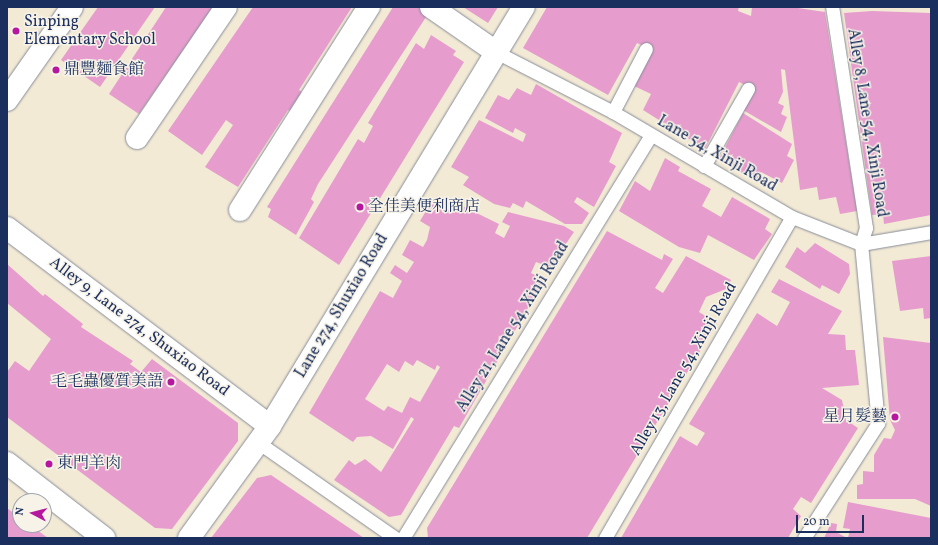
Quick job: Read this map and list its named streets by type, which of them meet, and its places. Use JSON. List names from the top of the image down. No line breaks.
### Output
{"streets":{"street":["Lane 274, Shuxiao Road","Alley 9, Lane 274, Shuxiao Road"],"lane":["Alley 8, Lane 54, Xinji Road","Lane 54, Xinji Road","Alley 21, Lane 54, Xinji Road","Alley 13, Lane 54, Xinji Road"]},"crossings":[["Alley 8, Lane 54, Xinji Road","Lane 54, Xinji Road"],["Lane 54, Xinji Road","Lane 274, Shuxiao Road"],["Lane 54, Xinji Road","Alley 21, Lane 54, Xinji Road"],["Lane 54, Xinji Road","Alley 13, Lane 54, Xinji Road"],["Lane 274, Shuxiao Road","Alley 9, Lane 274, Shuxiao Road"]],"places":["Sinping Elementary School","鼎豐麵食館","全佳美便利商店","毛毛蟲優質美語","星月髮藝","東門羊肉"],"scale_bar":"20 m","north":"left"}
